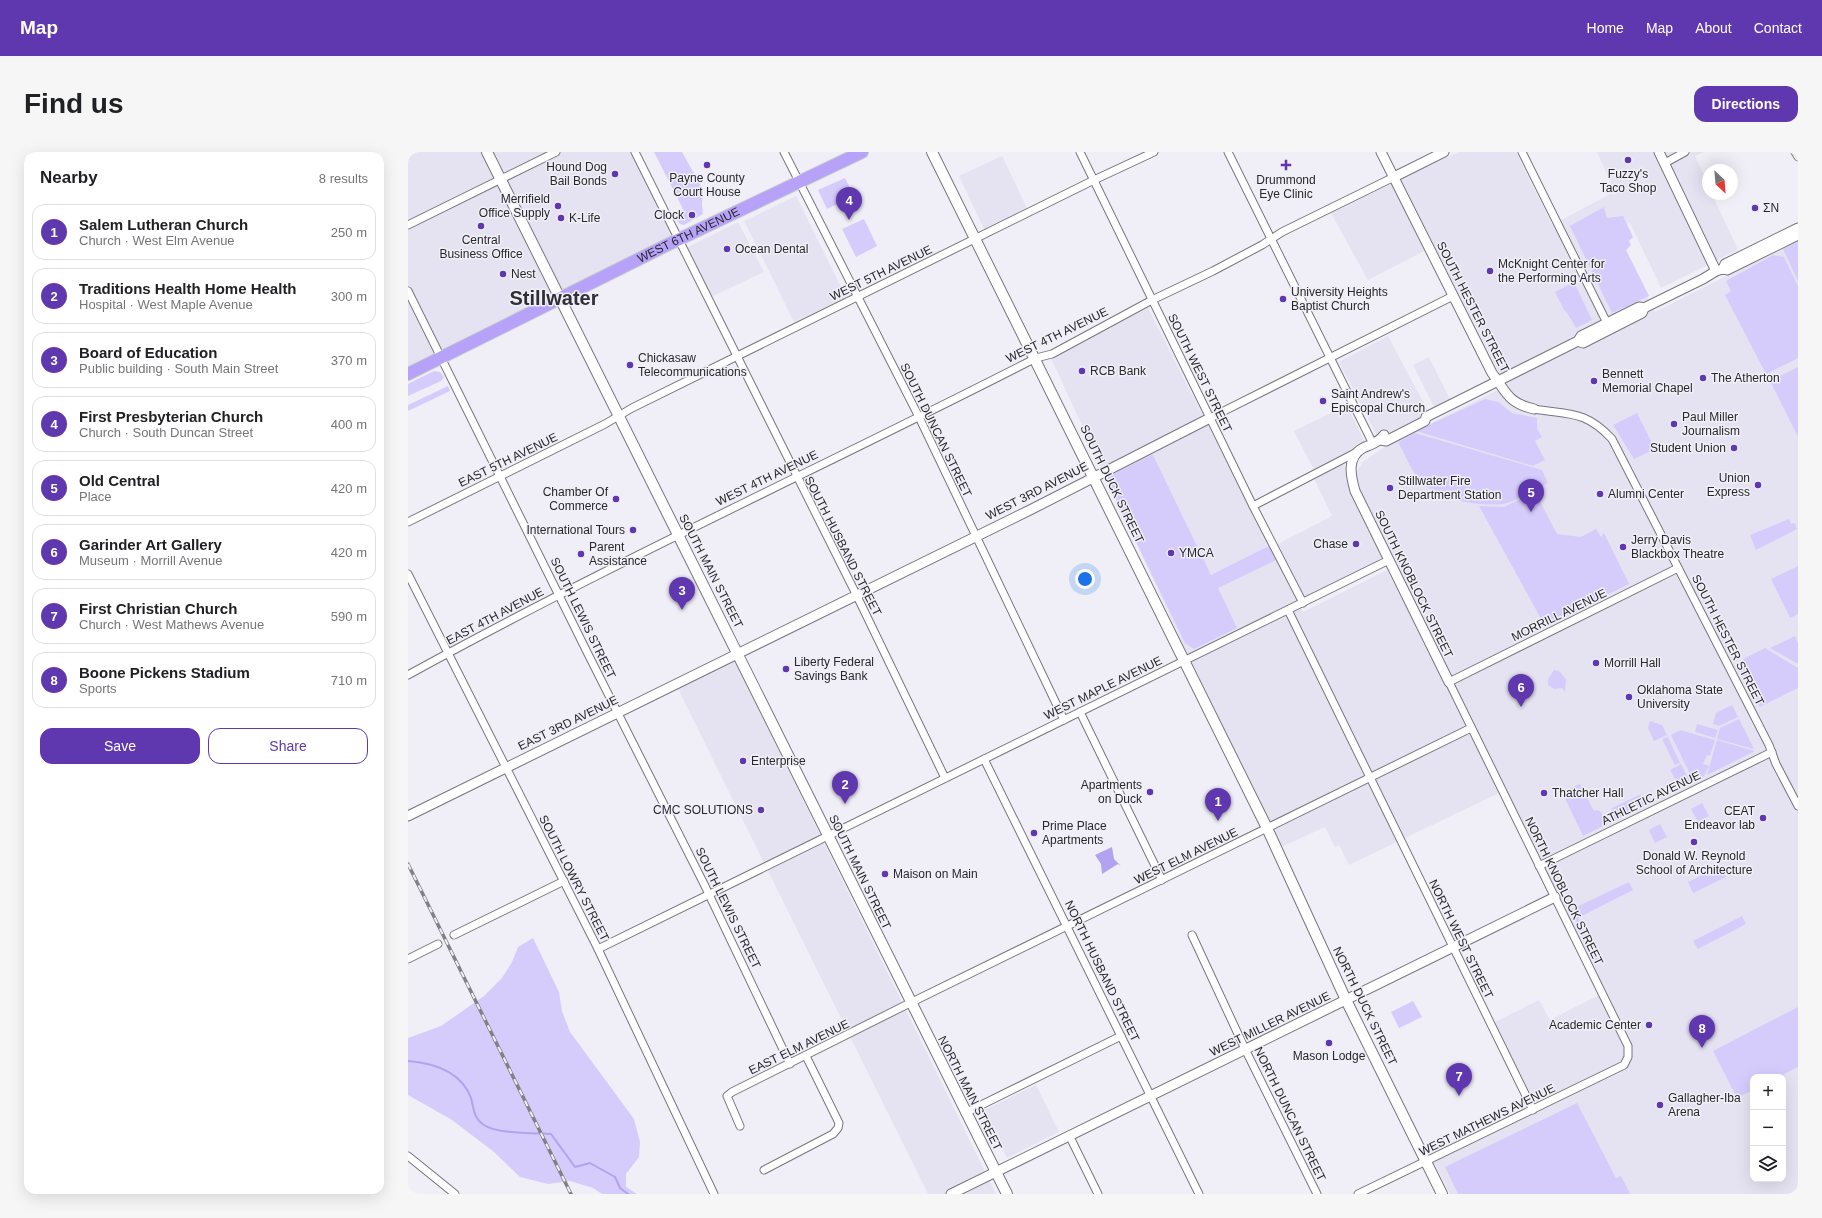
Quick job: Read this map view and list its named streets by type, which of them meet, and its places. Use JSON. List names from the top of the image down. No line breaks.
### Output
{"streets":{"highway":["WEST 6TH AVENUE"],"main road":["SOUTH DUCK STREET","SOUTH MAIN STREET","NORTH DUCK STREET","NORTH MAIN STREET"],"street":["WEST 5TH AVENUE","SOUTH HESTER STREET","WEST 4TH AVENUE","SOUTH WEST STREET","SOUTH DUNCAN STREET","EAST 5TH AVENUE","WEST 3RD AVENUE","SOUTH HUSBAND STREET","SOUTH KNOBLOCK STREET","MORRILL AVENUE","EAST 4TH AVENUE","SOUTH LEWIS STREET","WEST MAPLE AVENUE","EAST 3RD AVENUE","ATHLETIC AVENUE","WEST ELM AVENUE","SOUTH LOWRY STREET","NORTH KNOBLOCK STREET","NORTH WEST STREET","NORTH HUSBAND STREET","WEST MILLER AVENUE","EAST ELM AVENUE","NORTH DUNCAN STREET","WEST MATHEWS AVENUE"]},"crossings":[["WEST 6TH AVENUE","SOUTH DUNCAN STREET"],["WEST 6TH AVENUE","SOUTH HUSBAND STREET"],["WEST 6TH AVENUE","SOUTH MAIN STREET"],["WEST 6TH AVENUE","SOUTH LEWIS STREET"],["WEST 5TH AVENUE","SOUTH WEST STREET"],["WEST 5TH AVENUE","SOUTH DUNCAN STREET"],["WEST 5TH AVENUE","EAST 5TH AVENUE"],["WEST 5TH AVENUE","SOUTH DUCK STREET"],["WEST 5TH AVENUE","SOUTH HUSBAND STREET"],["WEST 5TH AVENUE","SOUTH MAIN STREET"],["SOUTH HESTER STREET","WEST 4TH AVENUE"],["SOUTH HESTER STREET","WEST 3RD AVENUE"],["SOUTH HESTER STREET","MORRILL AVENUE"],["SOUTH HESTER STREET","ATHLETIC AVENUE"],["WEST 4TH AVENUE","SOUTH WEST STREET"],["WEST 4TH AVENUE","SOUTH DUNCAN STREET"],["WEST 4TH AVENUE","SOUTH DUCK STREET"],["WEST 4TH AVENUE","SOUTH HUSBAND STREET"],["WEST 4TH AVENUE","SOUTH MAIN STREET"],["WEST 4TH AVENUE","EAST 4TH AVENUE"],["SOUTH WEST STREET","WEST 3RD AVENUE"],["SOUTH WEST STREET","WEST MAPLE AVENUE"],["SOUTH DUNCAN STREET","WEST 3RD AVENUE"],["SOUTH DUNCAN STREET","WEST MAPLE AVENUE"],["EAST 5TH AVENUE","SOUTH MAIN STREET"],["EAST 5TH AVENUE","SOUTH LEWIS STREET"],["SOUTH DUCK STREET","WEST 3RD AVENUE"],["SOUTH DUCK STREET","WEST MAPLE AVENUE"],["SOUTH DUCK STREET","WEST ELM AVENUE"],["SOUTH DUCK STREET","NORTH DUCK STREET"],["WEST 3RD AVENUE","SOUTH HUSBAND STREET"],["WEST 3RD AVENUE","SOUTH MAIN STREET"],["WEST 3RD AVENUE","EAST 3RD AVENUE"],["SOUTH HUSBAND STREET","WEST MAPLE AVENUE"],["SOUTH MAIN STREET","EAST 4TH AVENUE"],["SOUTH MAIN STREET","WEST MAPLE AVENUE"],["SOUTH MAIN STREET","EAST 3RD AVENUE"],["SOUTH MAIN STREET","WEST ELM AVENUE"],["SOUTH MAIN STREET","EAST ELM AVENUE"],["SOUTH MAIN STREET","NORTH MAIN STREET"],["SOUTH KNOBLOCK STREET","MORRILL AVENUE"],["SOUTH KNOBLOCK STREET","WEST MAPLE AVENUE"],["SOUTH KNOBLOCK STREET","WEST ELM AVENUE"],["SOUTH KNOBLOCK STREET","NORTH KNOBLOCK STREET"],["EAST 4TH AVENUE","SOUTH LEWIS STREET"],["EAST 4TH AVENUE","SOUTH LOWRY STREET"],["SOUTH LEWIS STREET","WEST MAPLE AVENUE"],["SOUTH LEWIS STREET","EAST 3RD AVENUE"],["SOUTH LEWIS STREET","EAST ELM AVENUE"],["WEST MAPLE AVENUE","SOUTH LOWRY STREET"],["WEST MAPLE AVENUE","NORTH HUSBAND STREET"],["EAST 3RD AVENUE","SOUTH LOWRY STREET"],["ATHLETIC AVENUE","NORTH KNOBLOCK STREET"],["WEST ELM AVENUE","NORTH KNOBLOCK STREET"],["WEST ELM AVENUE","NORTH WEST STREET"],["WEST ELM AVENUE","NORTH HUSBAND STREET"],["WEST ELM AVENUE","NORTH DUCK STREET"],["WEST ELM AVENUE","EAST ELM AVENUE"],["WEST ELM AVENUE","NORTH MAIN STREET"],["NORTH KNOBLOCK STREET","WEST MILLER AVENUE"],["NORTH KNOBLOCK STREET","WEST MATHEWS AVENUE"],["NORTH WEST STREET","WEST MILLER AVENUE"],["NORTH WEST STREET","WEST MATHEWS AVENUE"],["NORTH HUSBAND STREET","WEST MILLER AVENUE"],["NORTH DUCK STREET","WEST MILLER AVENUE"],["NORTH DUCK STREET","WEST MATHEWS AVENUE"],["WEST MILLER AVENUE","NORTH MAIN STREET"],["WEST MILLER AVENUE","NORTH DUNCAN STREET"],["EAST ELM AVENUE","NORTH MAIN STREET"]],"districts":["Stillwater"],"places":{"other":["Fuzzy's Taco Shop","Payne County Court House","Hound Dog Bail Bonds","Merrifield Office Supply","ΣN","Clock","K-Life","Central Business Office","Ocean Dental","McKnight Center for the Performing Arts","Nest","University Heights Baptist Church","Chickasaw Telecommunications","RCB Bank","The Atherton","Bennett Memorial Chapel","Saint Andrew's Episcopal Church","Paul Miller Journalism","Student Union","Union Express","Stillwater Fire Department Station","Alumni Center","Chamber Of Commerce","International Tours","Chase","Jerry Davis Blackbox Theatre","YMCA","Parent Assistance","Morrill Hall","Liberty Federal Savings Bank","Oklahoma State University","Enterprise","Apartments on Duck","Thatcher Hall","CMC SOLUTIONS","CEAT Endeavor lab","Prime Place Apartments","Donald W. Reynold School of Architecture","Maison on Main","Academic Center","Mason Lodge","Gallagher-Iba Arena"],"health":["Drummond Eye Clinic"]},"north":"bottom right","page":{"header":"Map","nav":["Home","Map","About","Contact"],"buttons":["Directions",["Save","Share"]],"title":"Find us","heading":["Nearby","8 results"],"pins":["4","5","3","6","2","1","8","7"],"list":[{"mark":"1","name":"Salem Lutheran Church","note":"Church · West Elm Avenue","value":"250 m"},{"mark":"2","name":"Traditions Health Home Health","note":"Hospital · West Maple Avenue","value":"300 m"},{"mark":"3","name":"Board of Education","note":"Public building · South Main Street","value":"370 m"},{"mark":"4","name":"First Presbyterian Church","note":"Church · South Duncan Street","value":"400 m"},{"mark":"5","name":"Old Central","note":"Place","value":"420 m"},{"mark":"6","name":"Garinder Art Gallery","note":"Museum · Morrill Avenue","value":"420 m"},{"mark":"7","name":"First Christian Church","note":"Church · West Mathews Avenue","value":"590 m"},{"mark":"8","name":"Boone Pickens Stadium","note":"Sports","value":"710 m"}],"map_buttons":["+","−"]}}
